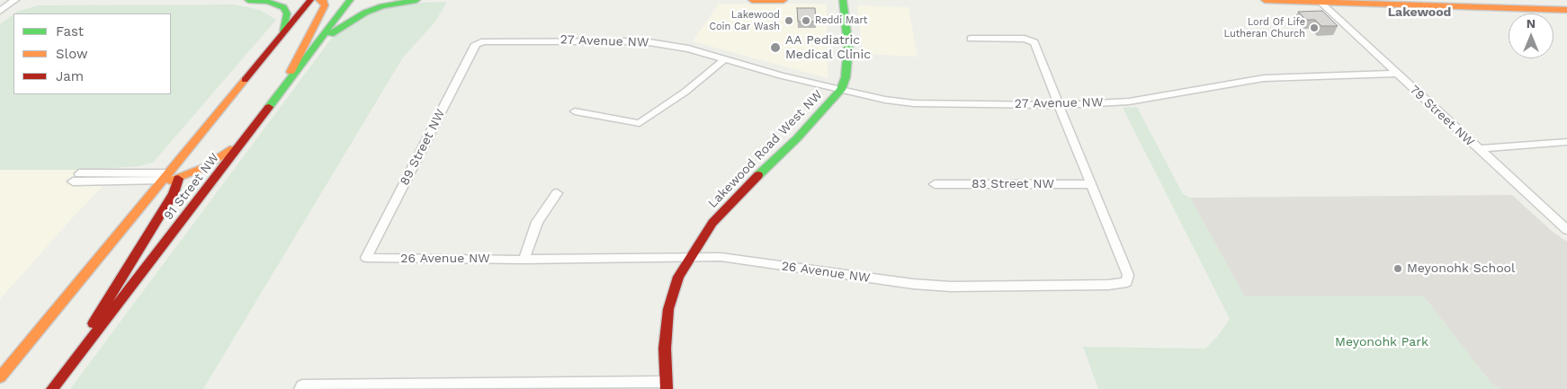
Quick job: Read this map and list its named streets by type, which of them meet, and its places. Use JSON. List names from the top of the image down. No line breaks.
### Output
{"streets":{"main road":["Lakewood Road West NW","91 Street NW"],"street":["27 Avenue NW","79 Street NW","89 Street NW","83 Street NW","26 Avenue NW"]},"crossings":[["27 Avenue NW","79 Street NW"],["27 Avenue NW","89 Street NW"],["27 Avenue NW","Lakewood Road West NW"],["89 Street NW","26 Avenue NW"],["Lakewood Road West NW","26 Avenue NW"],["83 Street NW","26 Avenue NW"]],"districts":["Lakewood"],"parks":["Meyonohk Park"],"places":["Lakewood Coin Car Wash","Reddi Mart","Lord Of Life Lutheran Church","AA Pediatric Medical Clinic","Meyonohk School"],"legend":["Fast","Slow","Jam"],"north":"top"}
